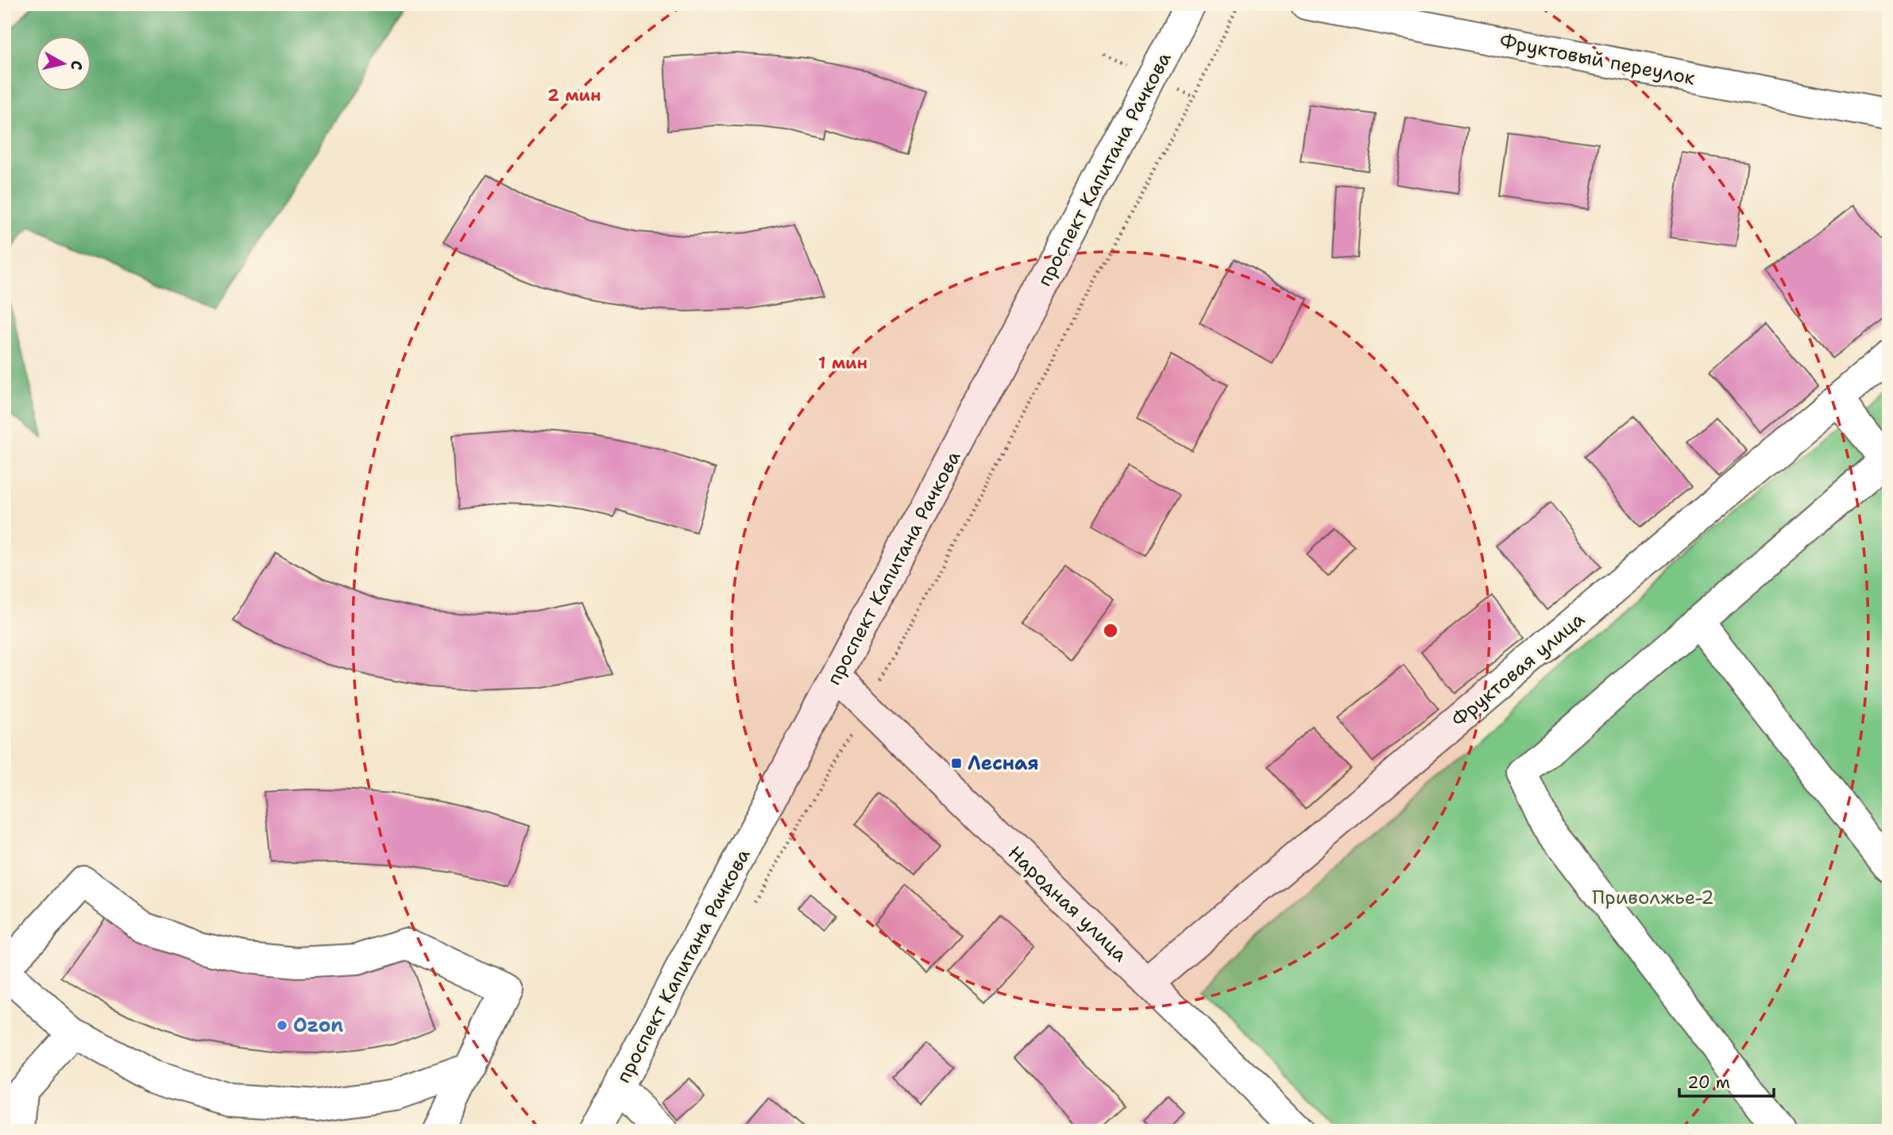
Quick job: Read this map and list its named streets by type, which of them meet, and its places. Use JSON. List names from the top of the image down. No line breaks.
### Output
{"streets":{"street":["Фруктовый переулок","проспект Капитана Рачкова","Фруктовая улица","Народная улица"]},"crossings":[["проспект Капитана Рачкова","Народная улица"],["Фруктовая улица","Народная улица"]],"parks":["Приволжье-2"],"places":{"transit":["Лесная"],"other":["Ozon"]},"scale_bar":"20 m","north":"right","rings":["2 мин","1 мин"]}
